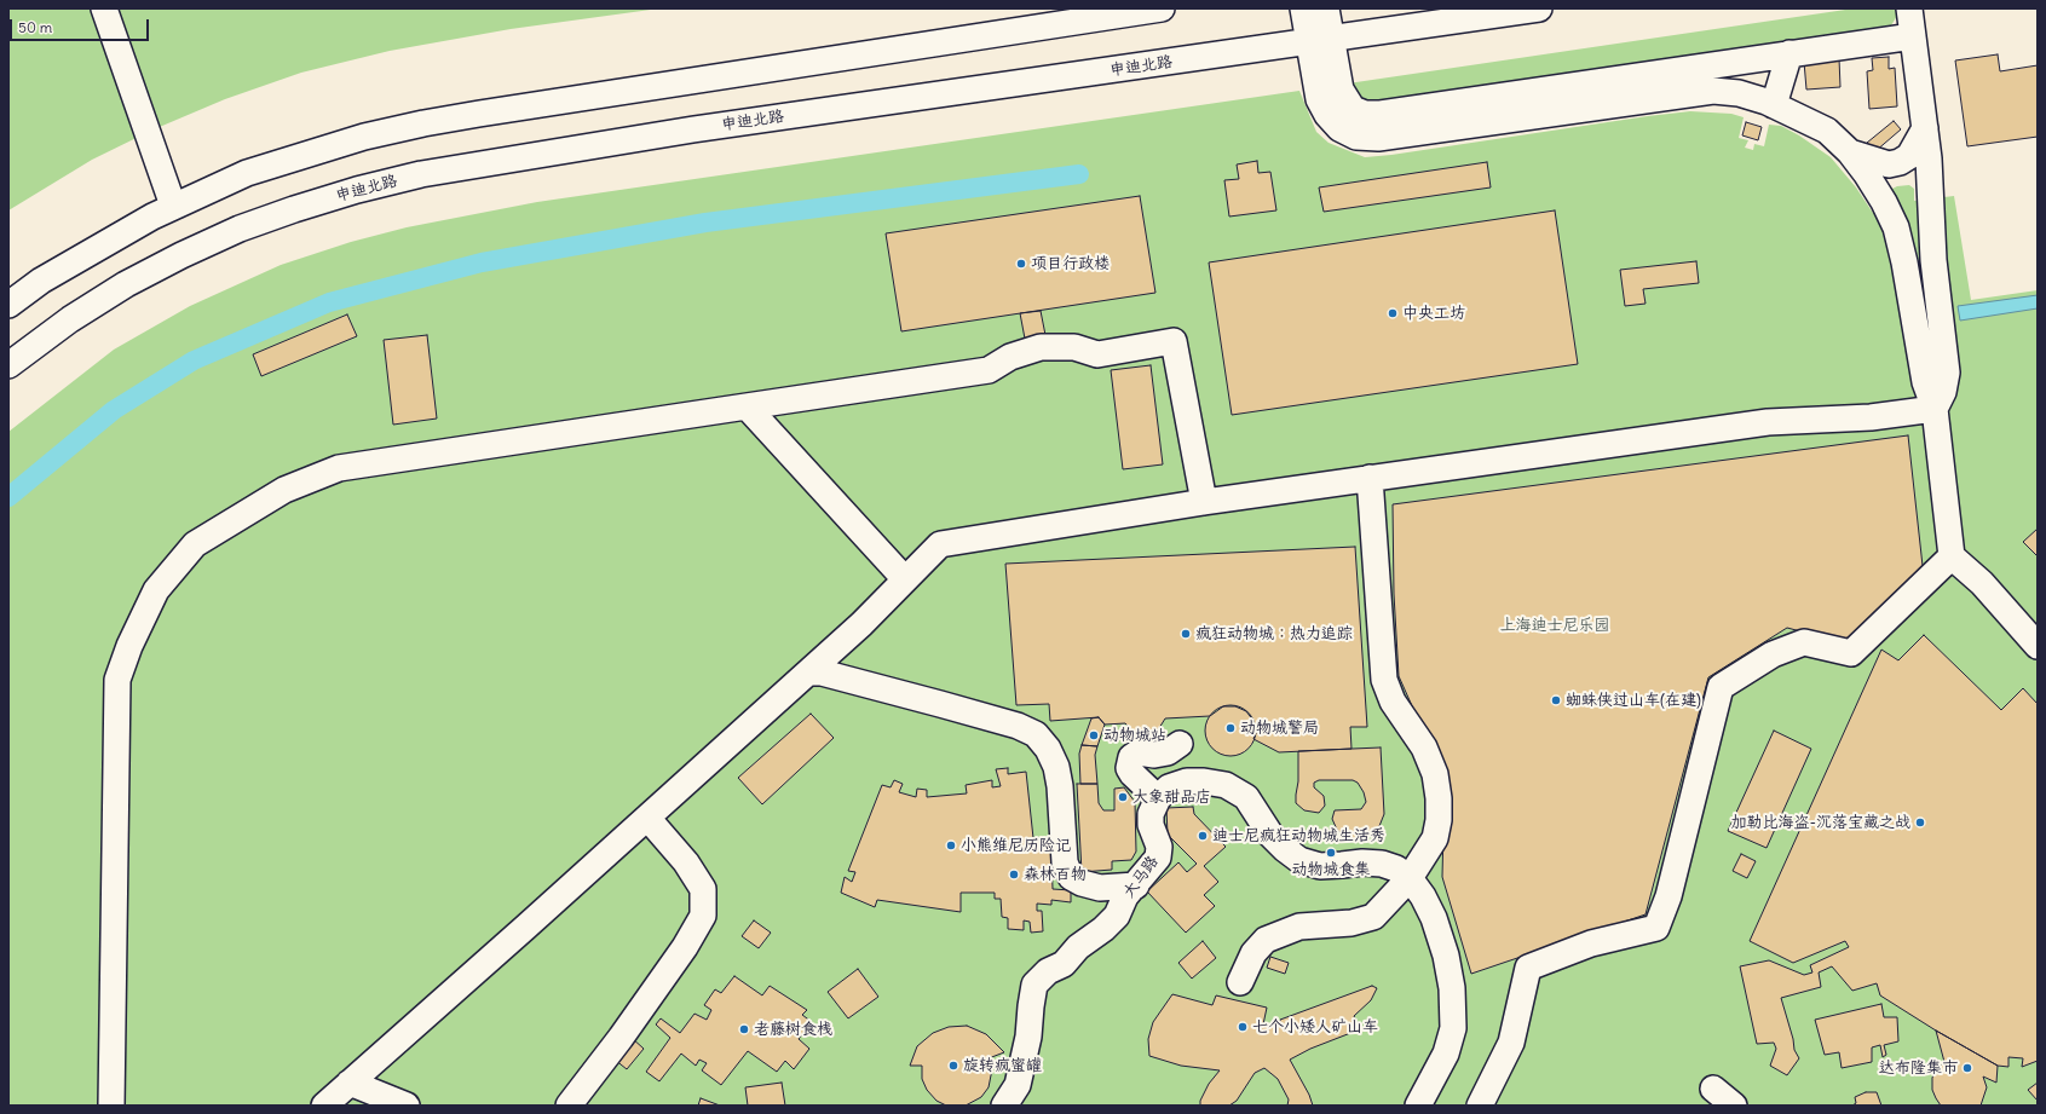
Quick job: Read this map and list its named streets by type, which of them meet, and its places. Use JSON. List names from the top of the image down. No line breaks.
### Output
{"streets":{"street":["申迪北路","大马路"]},"parks":["上海迪士尼乐园"],"places":["项目行政楼","中央工坊","疯狂动物城：热力追踪","蜘蛛侠过山车(在建)","动物城警局","动物城站","大象甜品店","加勒比海盗-沉落宝藏之战","迪士尼疯狂动物城生活秀","小熊维尼历险记","动物城食集","森林百物","七个小矮人矿山车","老藤树食栈","旋转疯蜜罐","达布隆集市"],"scale_bar":"50 m"}
